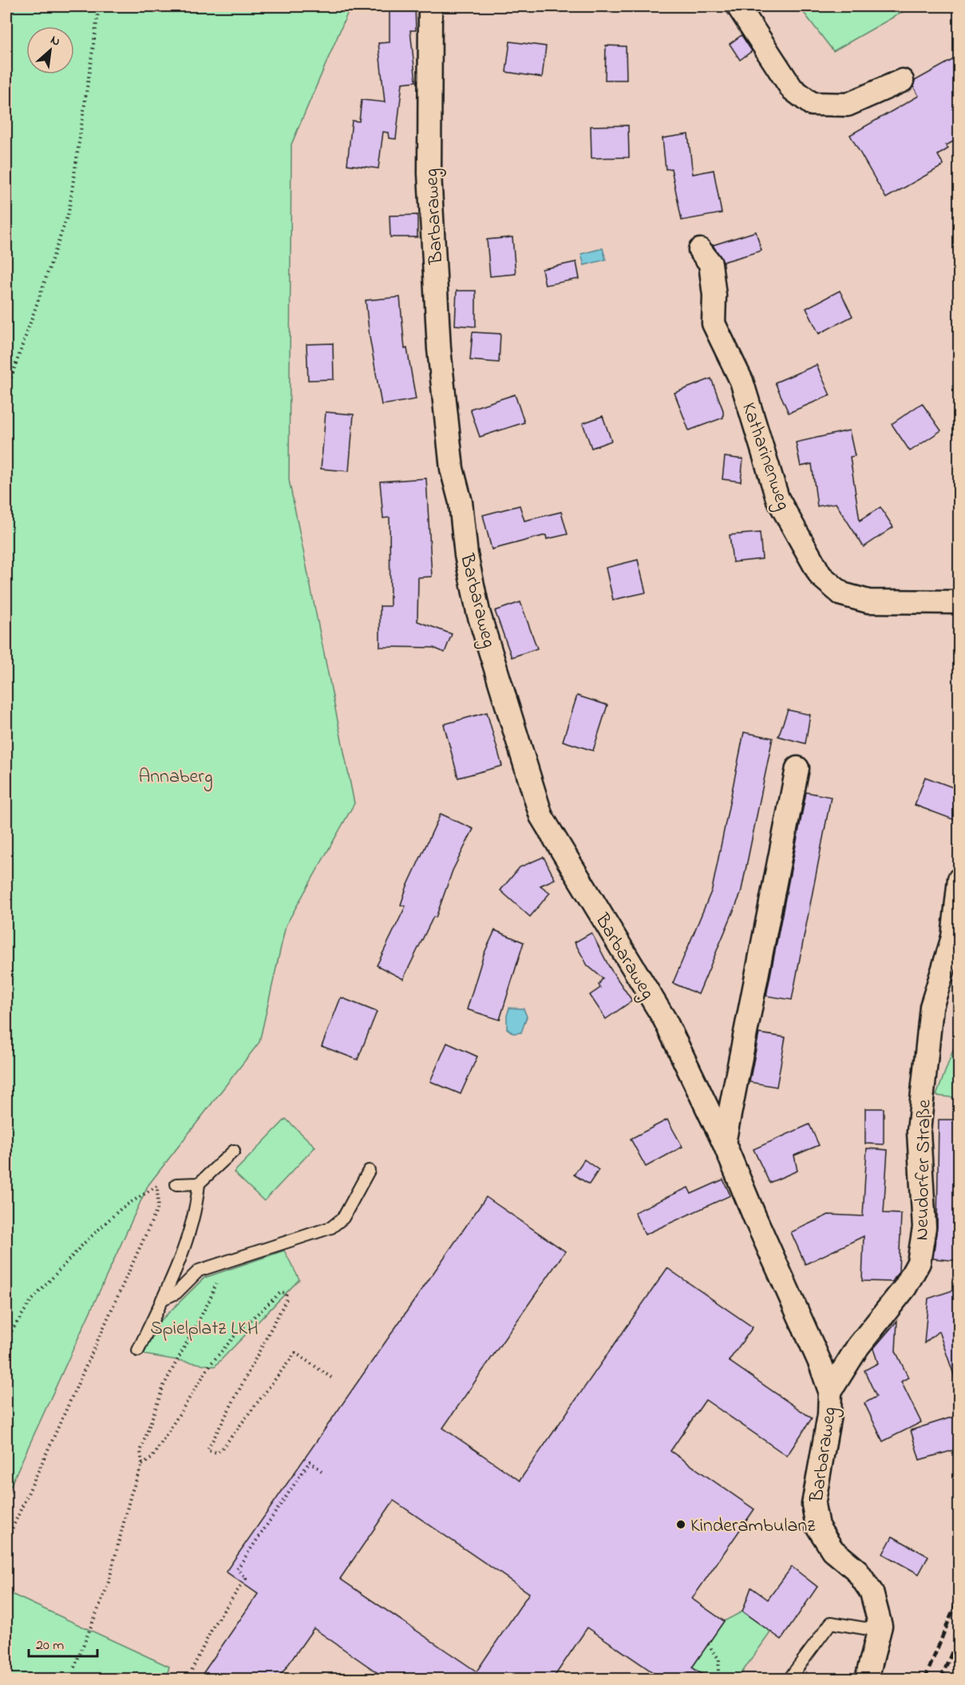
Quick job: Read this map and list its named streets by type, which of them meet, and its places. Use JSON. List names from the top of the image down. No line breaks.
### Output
{"streets":{"street":["Barbaraweg","Katharinenweg","Neudorfer Straße"]},"crossings":[["Barbaraweg","Neudorfer Straße"]],"parks":["Annaberg","Spielplatz LKH"],"places":["Kinderambulanz"],"scale_bar":"20 m","north":"top right"}
